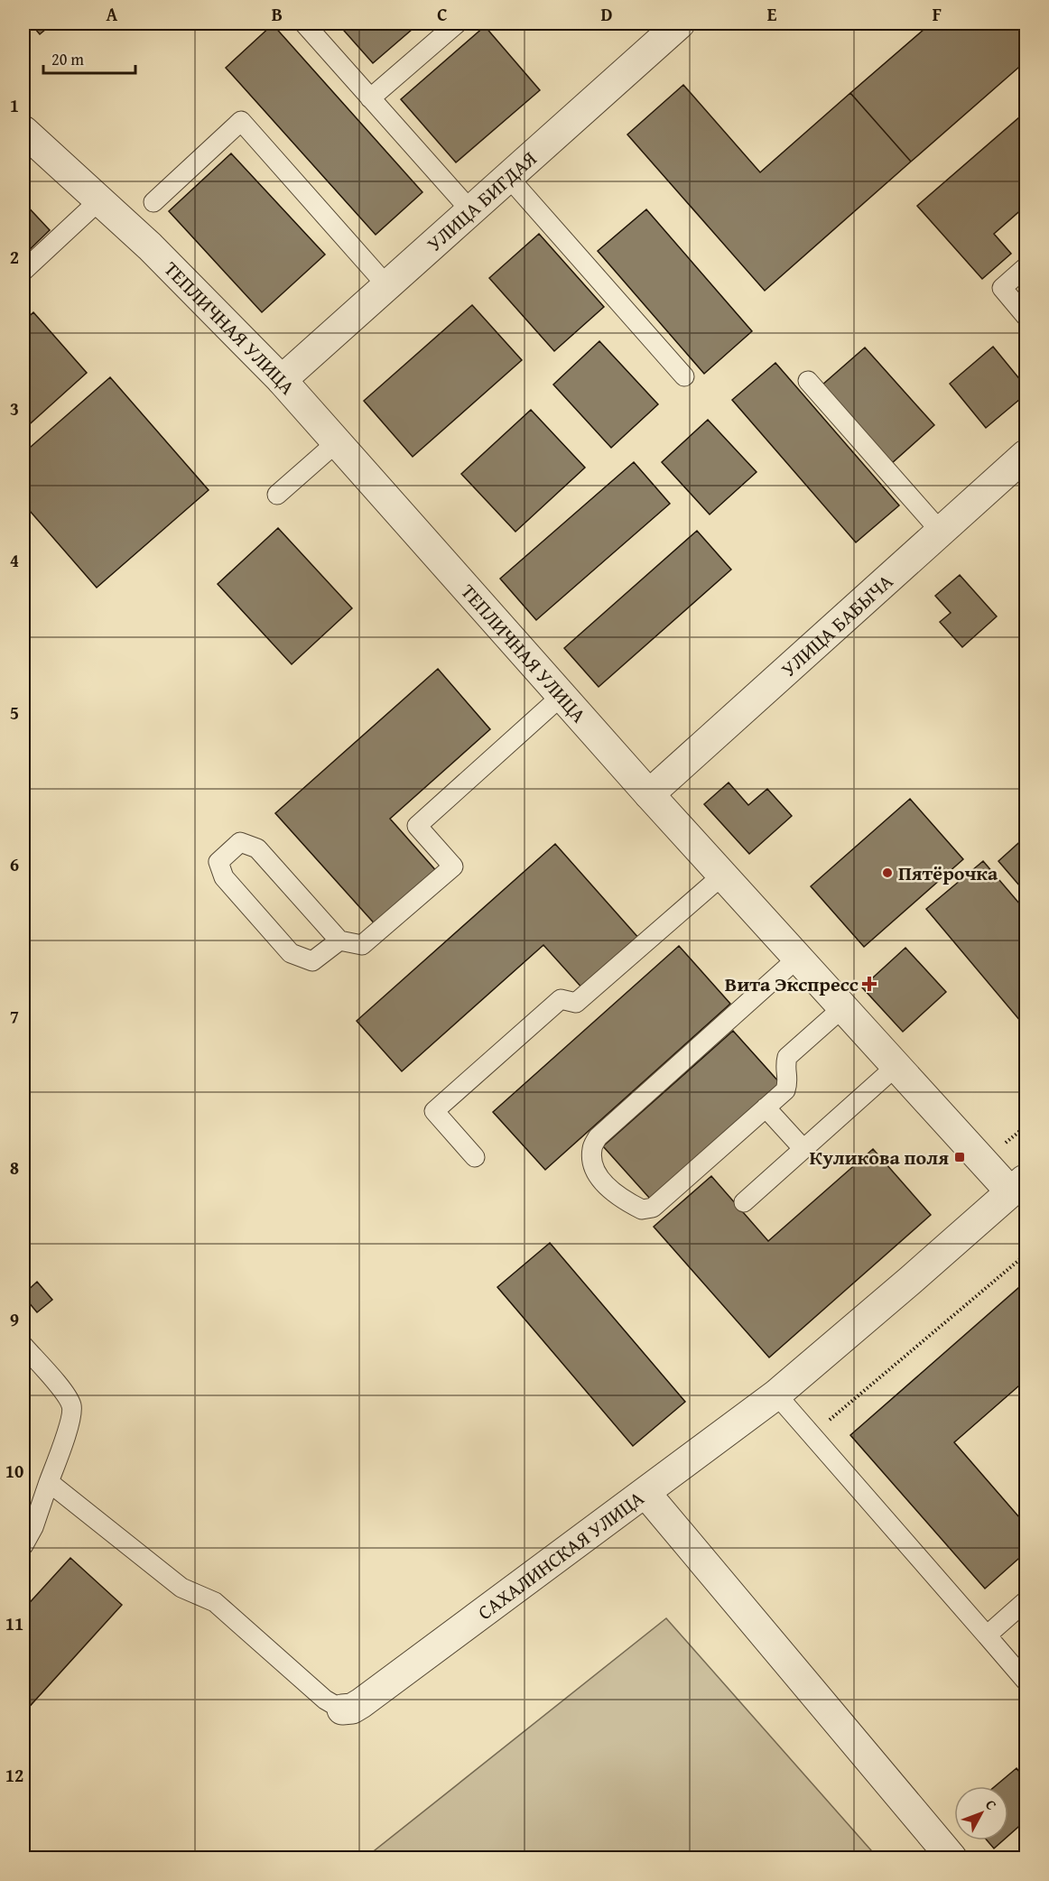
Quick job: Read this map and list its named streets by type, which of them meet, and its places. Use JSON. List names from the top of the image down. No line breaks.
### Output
{"streets":{"street":["УЛИЦА БИГДАЯ","ТЕПЛИЧНАЯ УЛИЦА","УЛИЦА БАБЫЧА","САХАЛИНСКАЯ УЛИЦА"]},"crossings":[["УЛИЦА БИГДАЯ","ТЕПЛИЧНАЯ УЛИЦА"],["ТЕПЛИЧНАЯ УЛИЦА","УЛИЦА БАБЫЧА"],["ТЕПЛИЧНАЯ УЛИЦА","САХАЛИНСКАЯ УЛИЦА"]],"places":{"other":["Пятёрочка"],"health":["Вита Экспресс"],"transit":["Куликова поля"]},"scale_bar":"20 m","north":"top right","grid":{"columns":["A","B","C","D","E","F"],"rows":["1","2","3","4","5","6","7","8","9","10","11","12"]}}
